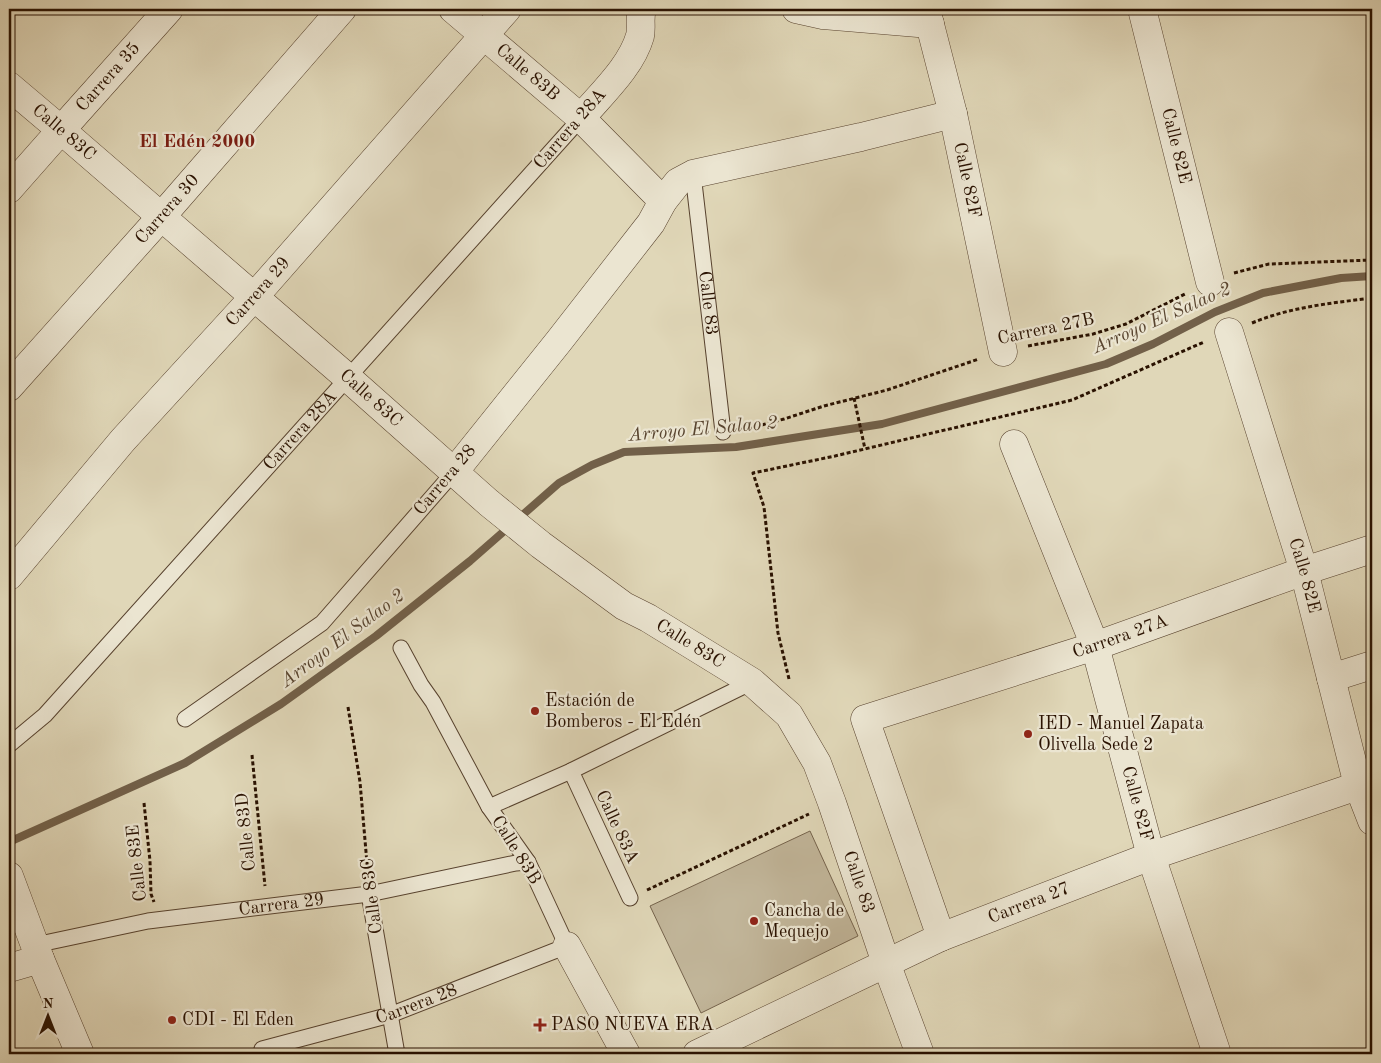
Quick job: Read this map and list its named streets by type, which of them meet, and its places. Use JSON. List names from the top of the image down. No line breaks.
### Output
{"streets":{"street":["Calle 83B","Carrera 35","Carrera 28A","Calle 83C","Calle 82E","Calle 82F","Carrera 30","Carrera 29","Calle 83","Carrera 28","Carrera 27A","Carrera 27"],"lane":["Calle 83A"],"path":["Carrera 27B","Calle 83D","Calle 83E"]},"crossings":[["Calle 83B","Carrera 28A"],["Calle 83B","Carrera 29"],["Calle 83B","Carrera 28"],["Carrera 35","Calle 83C"],["Carrera 28A","Calle 83C"],["Calle 83C","Carrera 30"],["Calle 83C","Carrera 29"],["Calle 83C","Calle 83"],["Calle 83C","Carrera 28"],["Calle 82E","Carrera 27B"],["Calle 82E","Carrera 27A"],["Calle 82E","Carrera 27"],["Calle 82F","Carrera 27B"],["Calle 82F","Carrera 27A"],["Calle 82F","Carrera 27"],["Carrera 29","Calle 83D"],["Carrera 29","Calle 83E"],["Calle 83","Carrera 27B"],["Calle 83","Carrera 28"],["Calle 83","Carrera 27"],["Carrera 27A","Carrera 27"]],"districts":["El Edén 2000"],"water":["Arroyo El Salao 2"],"places":{"other":["Estación de Bomberos - El Edén","IED - Manuel Zapata Olivella Sede 2","Cancha de Mequejo","CDI - El Eden"],"health":["PASO NUEVA ERA"]},"north":"top"}
